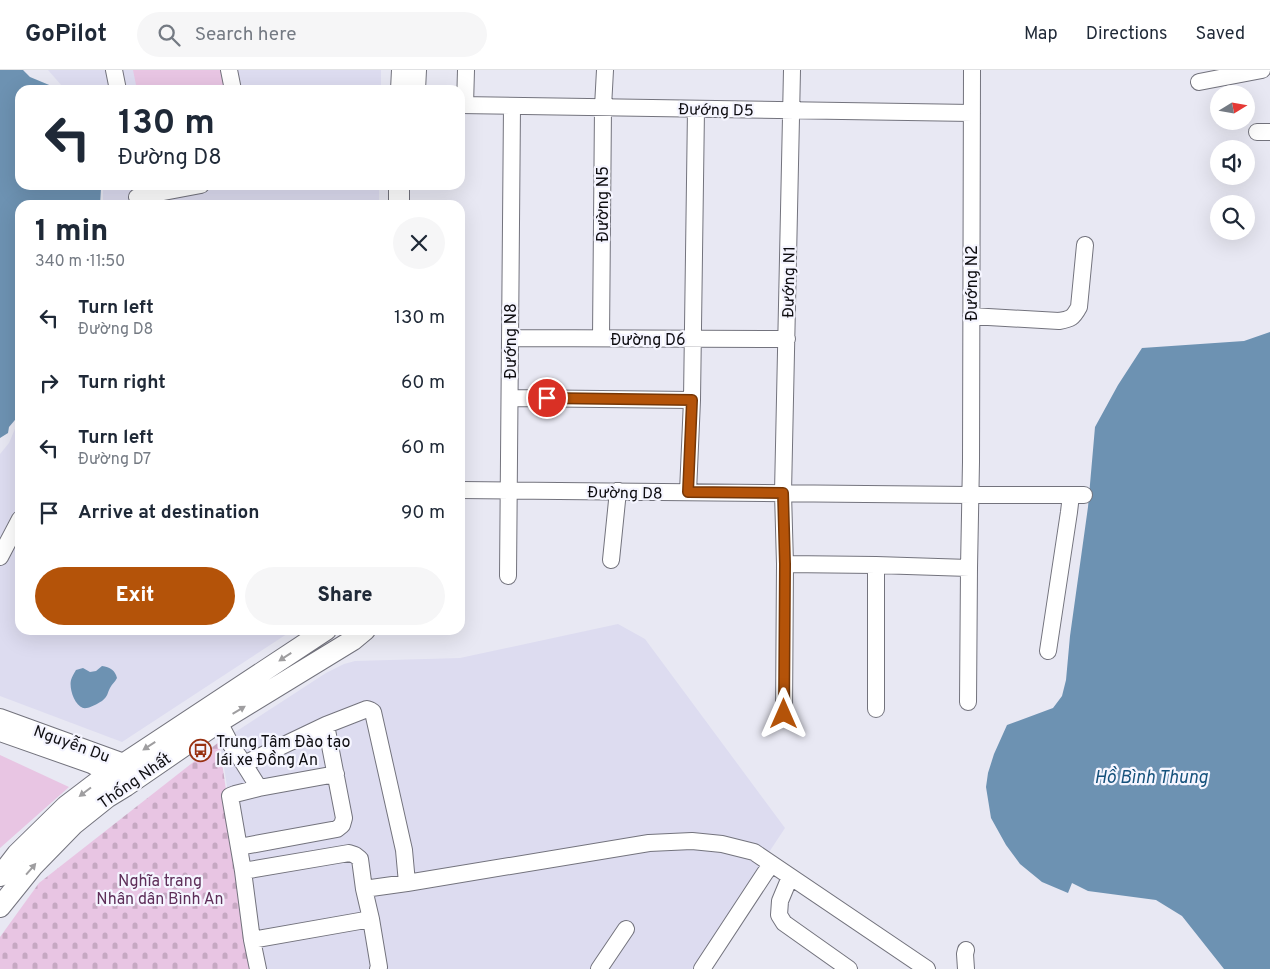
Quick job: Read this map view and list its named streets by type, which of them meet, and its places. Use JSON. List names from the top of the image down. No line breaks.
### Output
{"streets":{"main road":["Thống Nhất"],"street":["Đướng D5","Đường N5","Đướng N1","Đướng N2","Đường D6","Đướng N8","Đường D8","Nguyễn Du"]},"crossings":[["Đướng D5","Đường N5"],["Đướng D5","Đướng N1"],["Đướng D5","Đướng N2"],["Đướng D5","Đướng N8"],["Đường N5","Đường D6"],["Đướng N1","Đường D6"],["Đướng N1","Đường D8"],["Đướng N2","Đường D8"],["Đường D6","Đướng N8"],["Đướng N8","Đường D8"],["Nguyễn Du","Thống Nhất"]],"water":["Hồ Bình Thung"],"parks":["Nghĩa trang Nhân dân Bình An"],"places":{"bus stop":["Trung Tâm Đào tạo lái xe Đồng An"]},"north":"right","page":{"header":"GoPilot","search":"Search here","nav":["Map","Directions","Saved"],"turn":["130 m","Đường D8"],"heading":["1 min","340 m · 11:50"],"list":[{"name":"Turn left","note":"Đường D8","value":"130 m"},{"name":"Turn right","value":"60 m"},{"name":"Turn left","note":"Đường D7","value":"60 m"},{"name":"Arrive at destination","value":"90 m"}],"buttons":["Exit","Share"]}}
